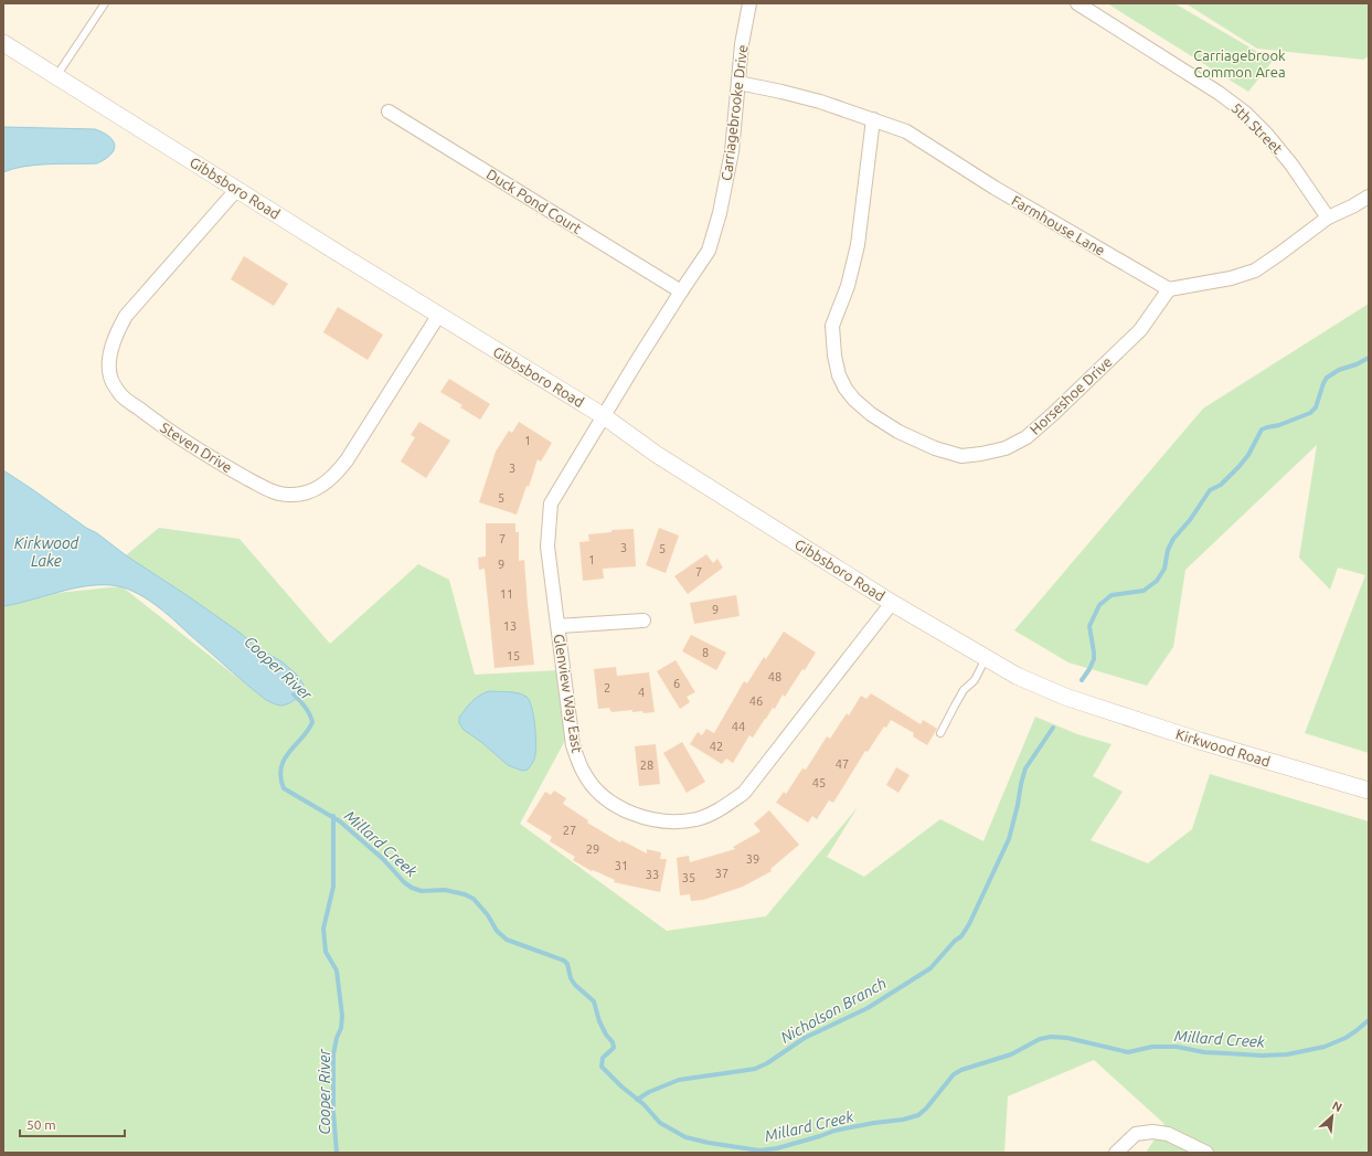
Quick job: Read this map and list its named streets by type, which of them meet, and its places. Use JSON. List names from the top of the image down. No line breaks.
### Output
{"streets":{"street":["Carriagebrooke Drive","5th Street","Gibbsboro Road","Duck Pond Court","Farmhouse Lane","Horseshoe Drive","Steven Drive","Glenview Way East","Kirkwood Road"]},"crossings":[["Carriagebrooke Drive","Gibbsboro Road"],["Carriagebrooke Drive","Duck Pond Court"],["Carriagebrooke Drive","Farmhouse Lane"],["Carriagebrooke Drive","Glenview Way East"],["Gibbsboro Road","Steven Drive"],["Gibbsboro Road","Glenview Way East"],["Gibbsboro Road","Kirkwood Road"],["Farmhouse Lane","Horseshoe Drive"]],"water":["Kirkwood Lake","Cooper River","Millard Creek","Nicholson Branch"],"parks":["Carriagebrook Common Area"],"house_numbers":["1","3","5","7","3","5","1","9","7","11","9","13","8","15","48","6","2","4","46","44","42","47","28","45","27","29","39","31","37","33","35"],"scale_bar":"50 m","north":"top right"}
